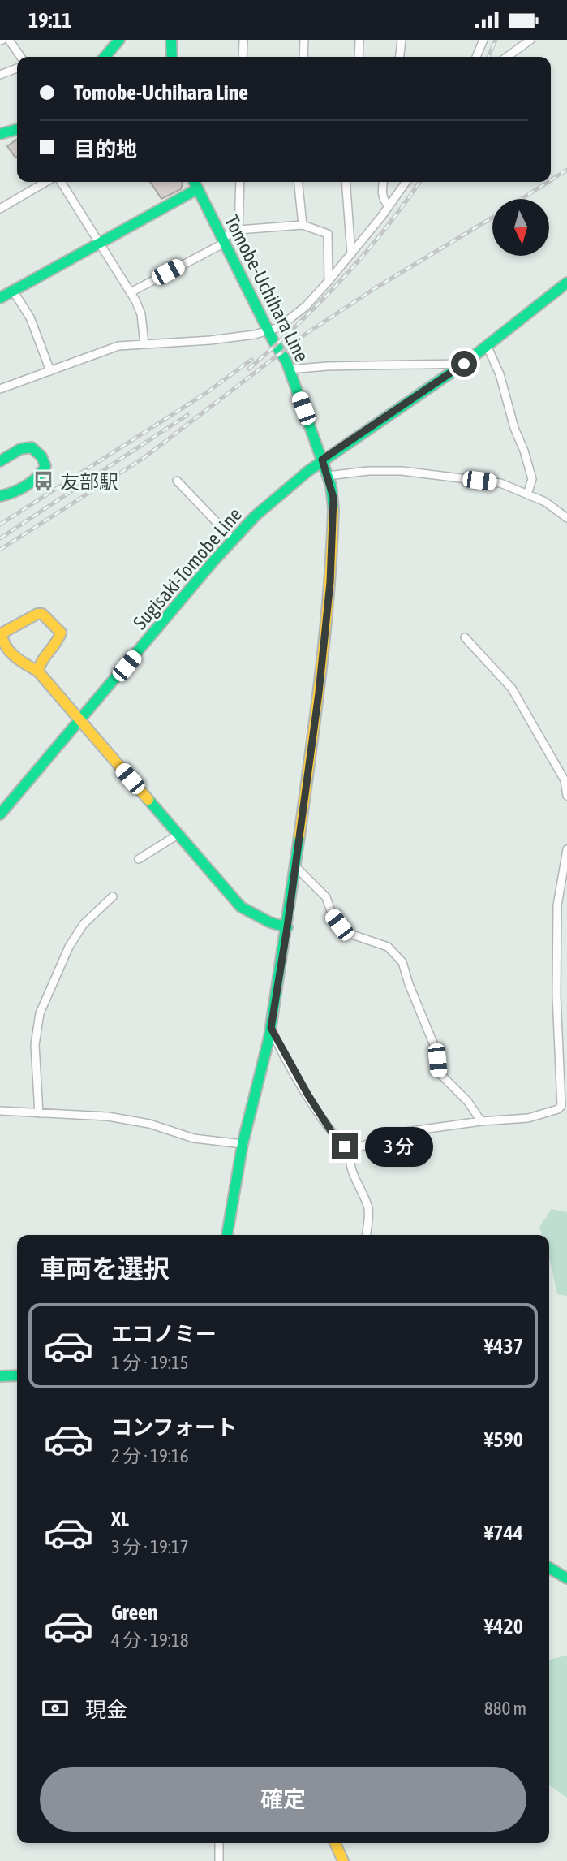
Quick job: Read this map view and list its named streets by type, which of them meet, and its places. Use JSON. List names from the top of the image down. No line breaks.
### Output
{"streets":{"street":["Tomobe-Uchihara Line","Sugisaki-Tomobe Line"]},"crossings":[["Tomobe-Uchihara Line","Sugisaki-Tomobe Line"]],"places":{"bus stop":["友部駅"]},"north":"bottom","page":{"status":"19:11","banner":["Tomobe-Uchihara Line","目的地"],"bubble":"3 分","heading":"車両を選択","list":[{"name":"エコノミー","note":"1 分 · 19:15","value":"¥437"},{"name":"コンフォート","note":"2 分 · 19:16","value":"¥590"},{"name":"XL","note":"3 分 · 19:17","value":"¥744"},{"name":"Green","note":"4 分 · 19:18","value":"¥420"}],"pay":["現金","880 m"],"buttons":"確定"}}
